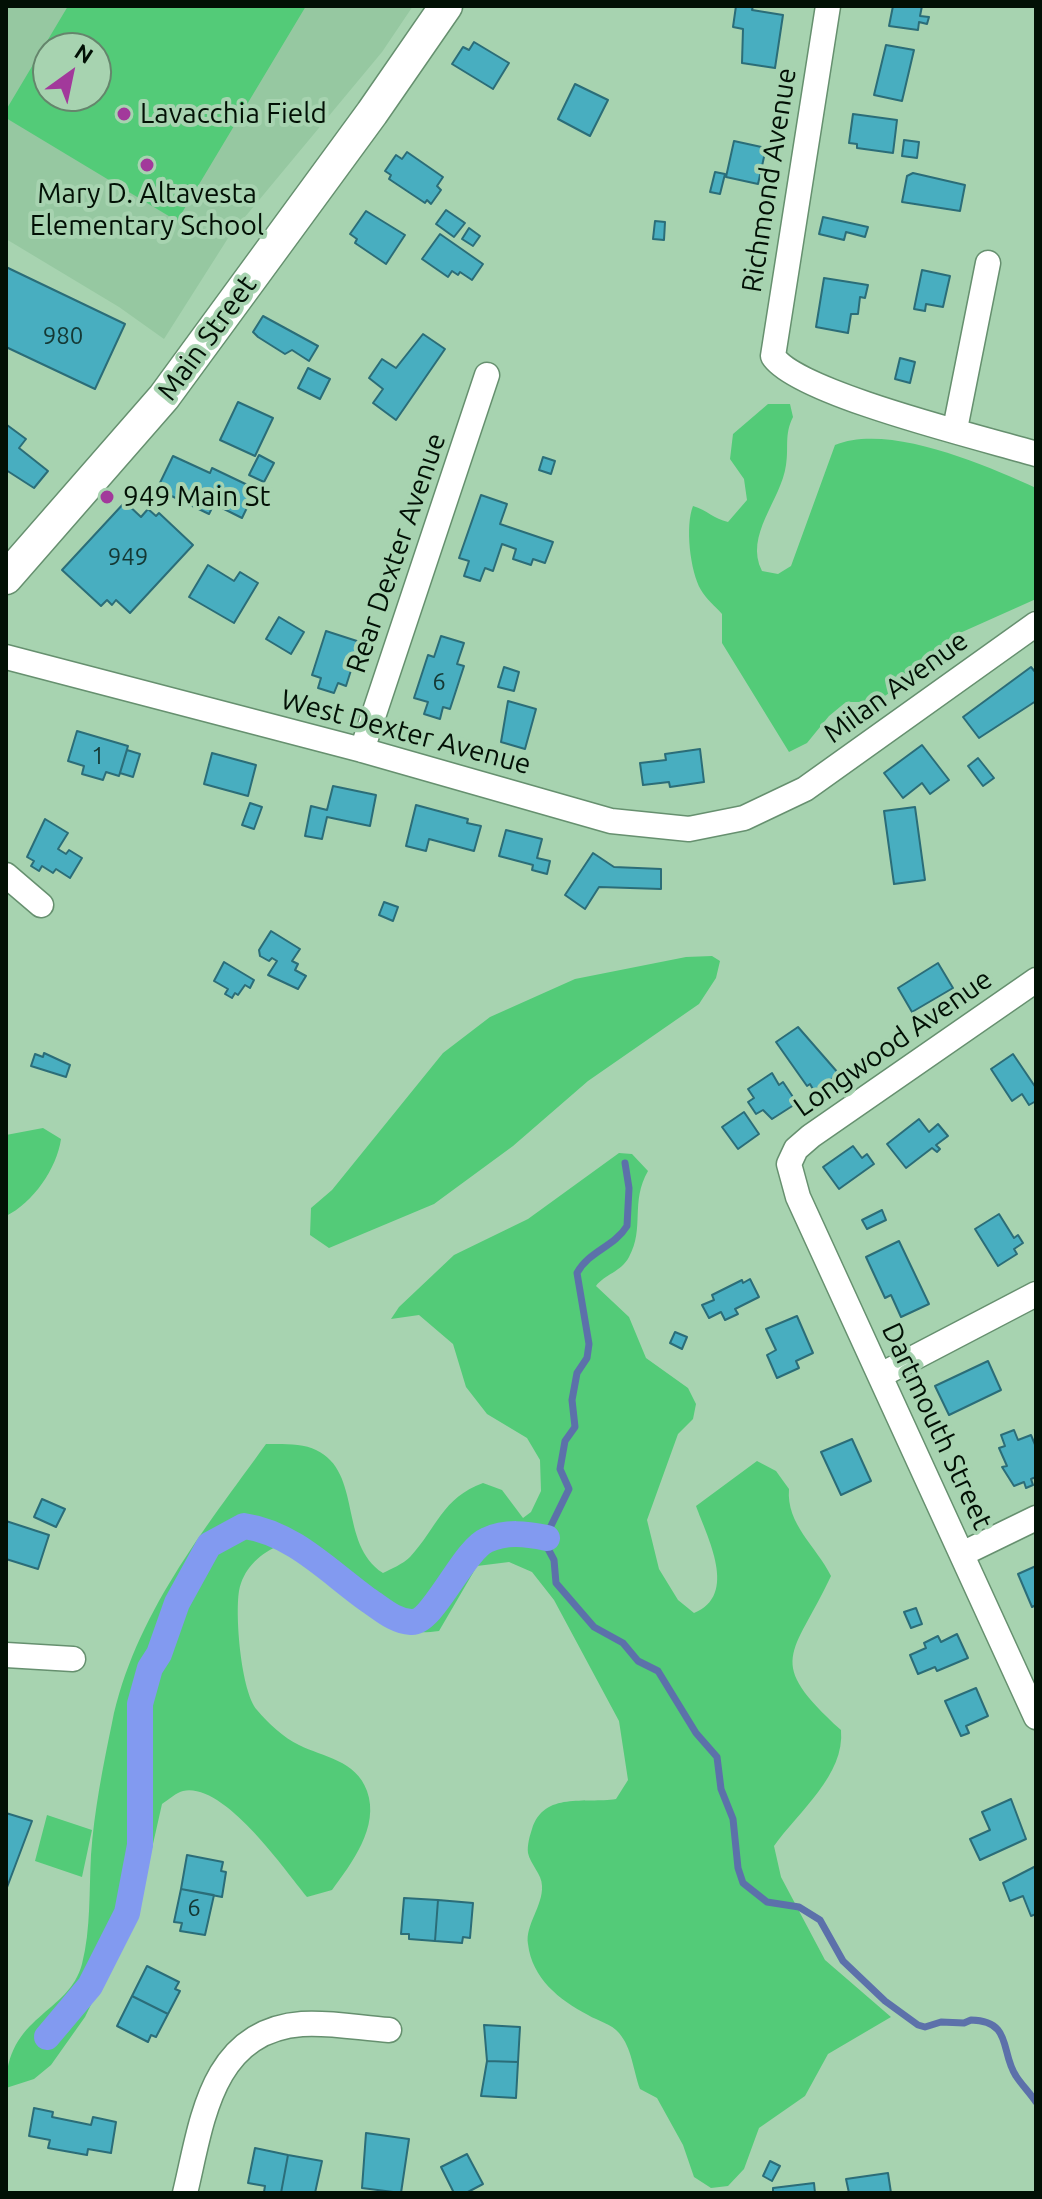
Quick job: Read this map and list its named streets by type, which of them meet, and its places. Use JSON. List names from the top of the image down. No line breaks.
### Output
{"streets":{"main road":["Main Street"],"street":["Richmond Avenue","Rear Dexter Avenue","Milan Avenue","West Dexter Avenue","Longwood Avenue","Dartmouth Street"]},"crossings":[["Rear Dexter Avenue","West Dexter Avenue"],["Milan Avenue","West Dexter Avenue"],["Longwood Avenue","Dartmouth Street"]],"places":["Lavacchia Field","Mary D. Altavesta Elementary School","949 Main St"],"house_numbers":["980","949","6","1","6"],"north":"top right"}
